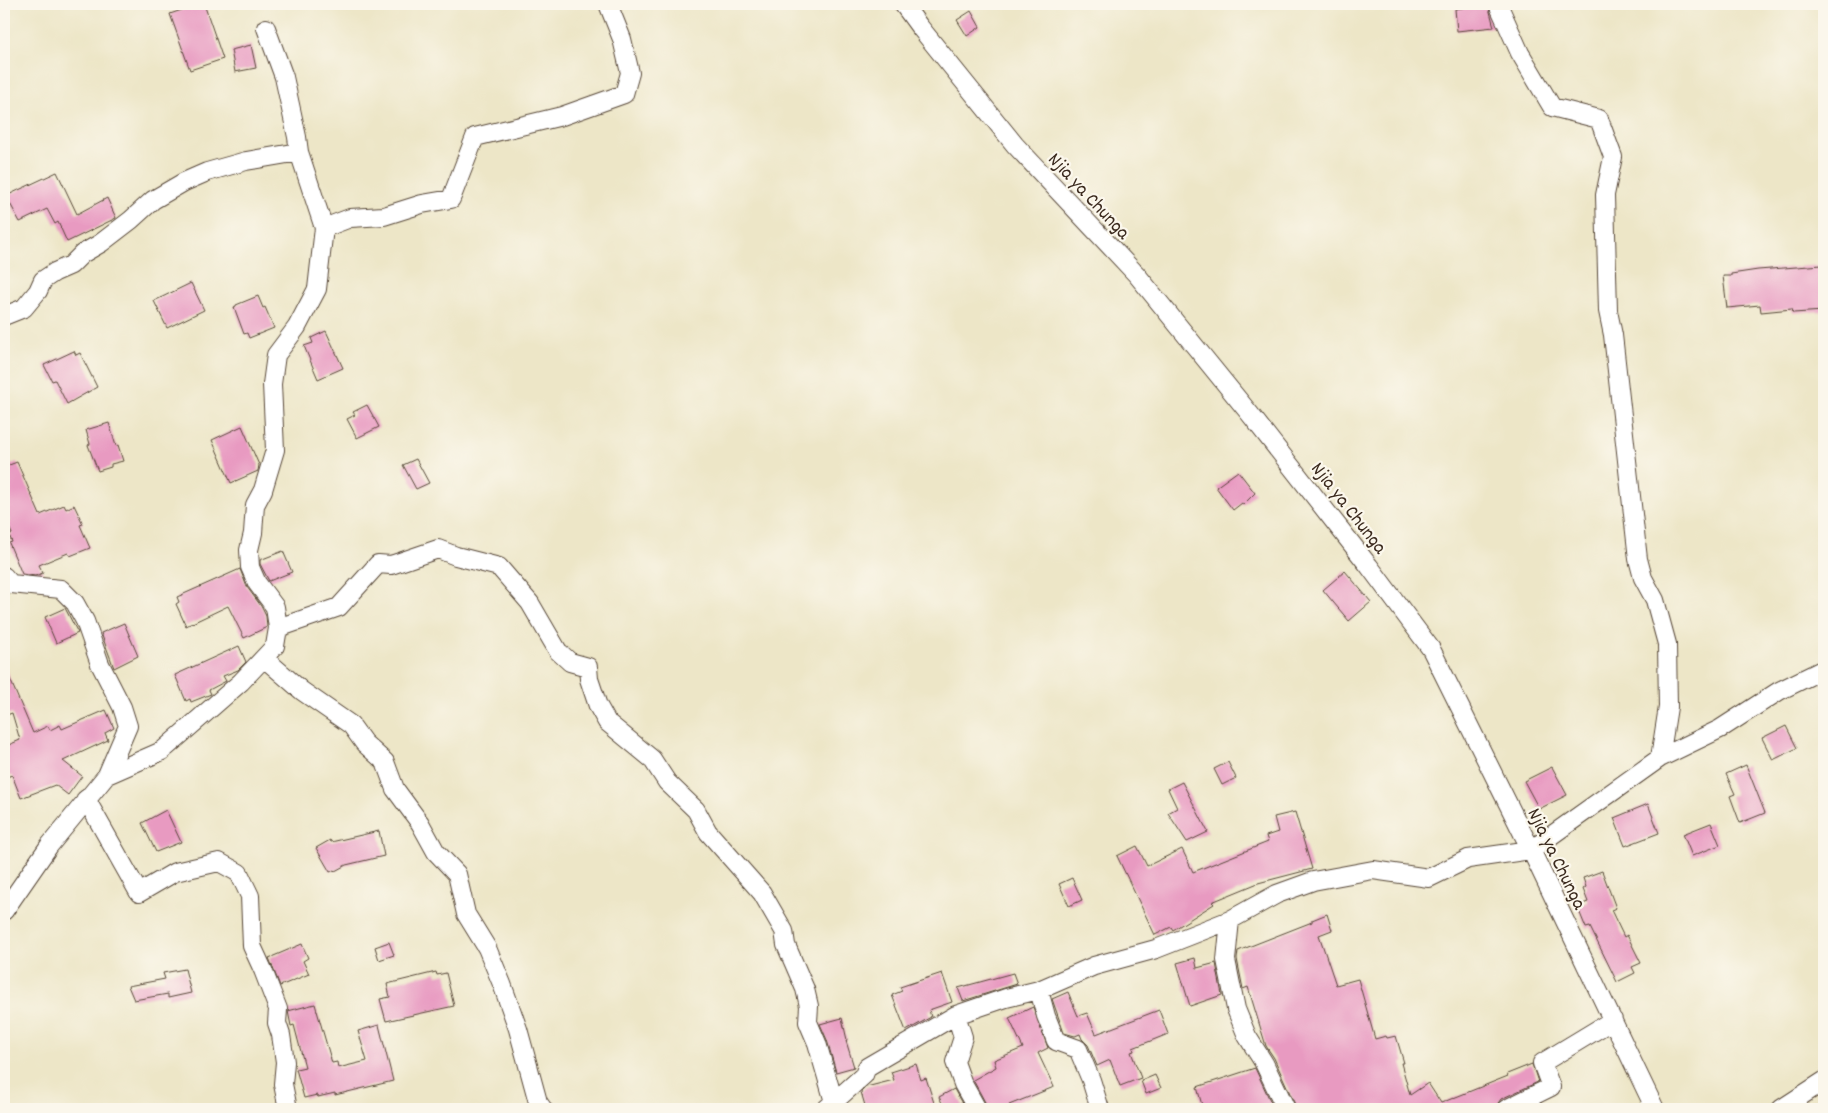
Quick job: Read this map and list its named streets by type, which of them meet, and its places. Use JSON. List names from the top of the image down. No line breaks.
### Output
{"streets":{"street":["Njia ya Chunga"]}}
